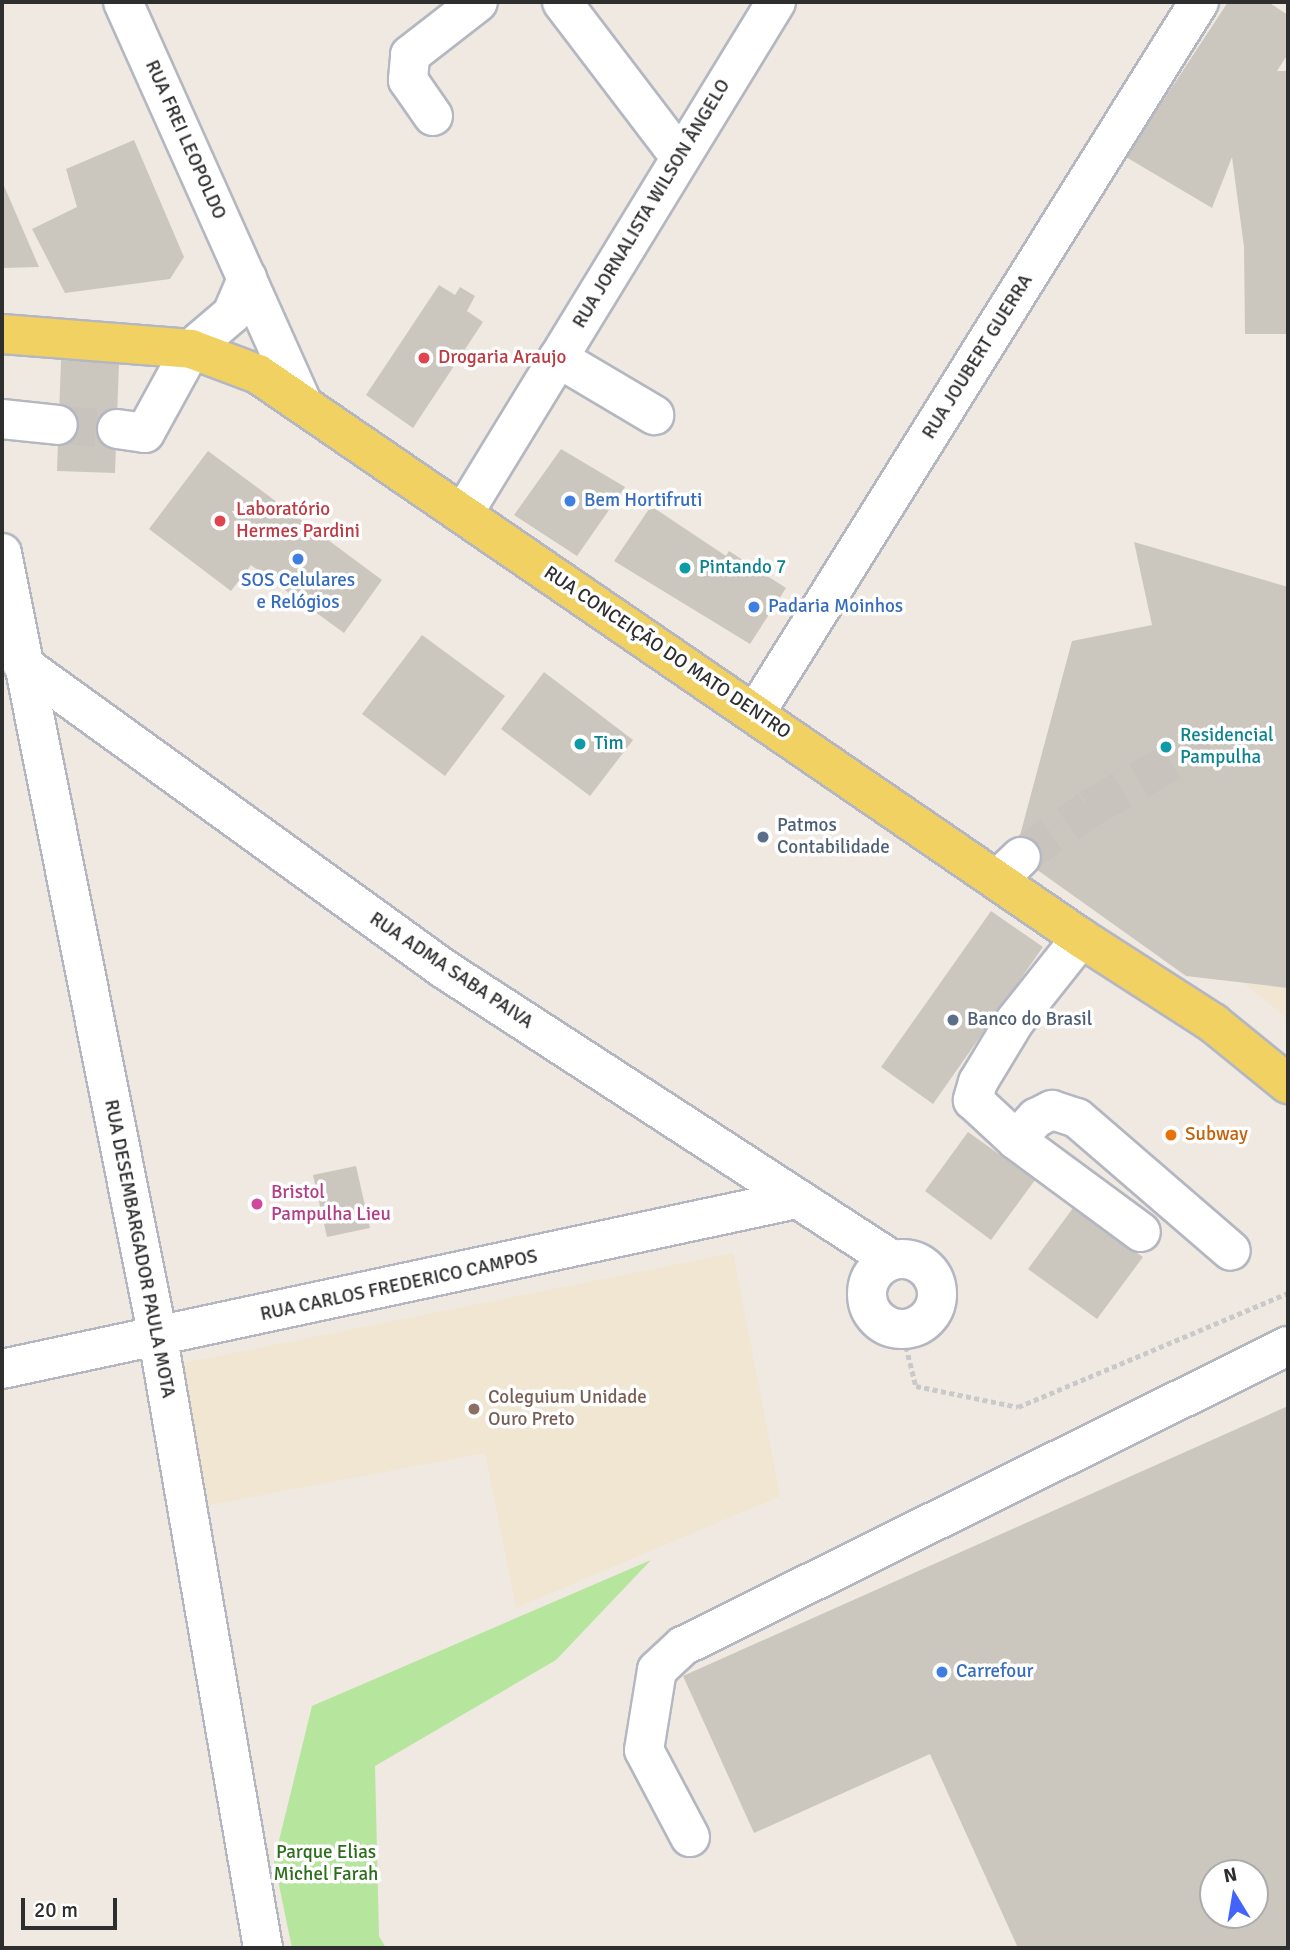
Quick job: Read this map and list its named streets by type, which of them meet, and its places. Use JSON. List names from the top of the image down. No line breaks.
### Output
{"streets":{"main road":["RUA CONCEIÇÃO DO MATO DENTRO"],"street":["RUA FREI LEOPOLDO","RUA JORNALISTA WILSON ÂNGELO","RUA JOUBERT GUERRA","RUA ADMA SABA PAIVA","RUA DESEMBARGADOR PAULA MOTA","RUA CARLOS FREDERICO CAMPOS"]},"crossings":[["RUA FREI LEOPOLDO","RUA CONCEIÇÃO DO MATO DENTRO"],["RUA JORNALISTA WILSON ÂNGELO","RUA CONCEIÇÃO DO MATO DENTRO"],["RUA JOUBERT GUERRA","RUA CONCEIÇÃO DO MATO DENTRO"],["RUA ADMA SABA PAIVA","RUA DESEMBARGADOR PAULA MOTA"],["RUA ADMA SABA PAIVA","RUA CARLOS FREDERICO CAMPOS"],["RUA DESEMBARGADOR PAULA MOTA","RUA CARLOS FREDERICO CAMPOS"]],"parks":["Parque Elias Michel Farah"],"places":["Drogaria Araujo","Bem Hortifruti","Laboratório Hermes Pardini","SOS Celulares e Relógios","Pintando 7","Padaria Moinhos","Tim","Residencial Pampulha","Patmos Contabilidade","Banco do Brasil","Subway","Bristol Pampulha Lieu","Coleguium Unidade Ouro Preto","Carrefour"],"scale_bar":"20 m","north":"top"}
